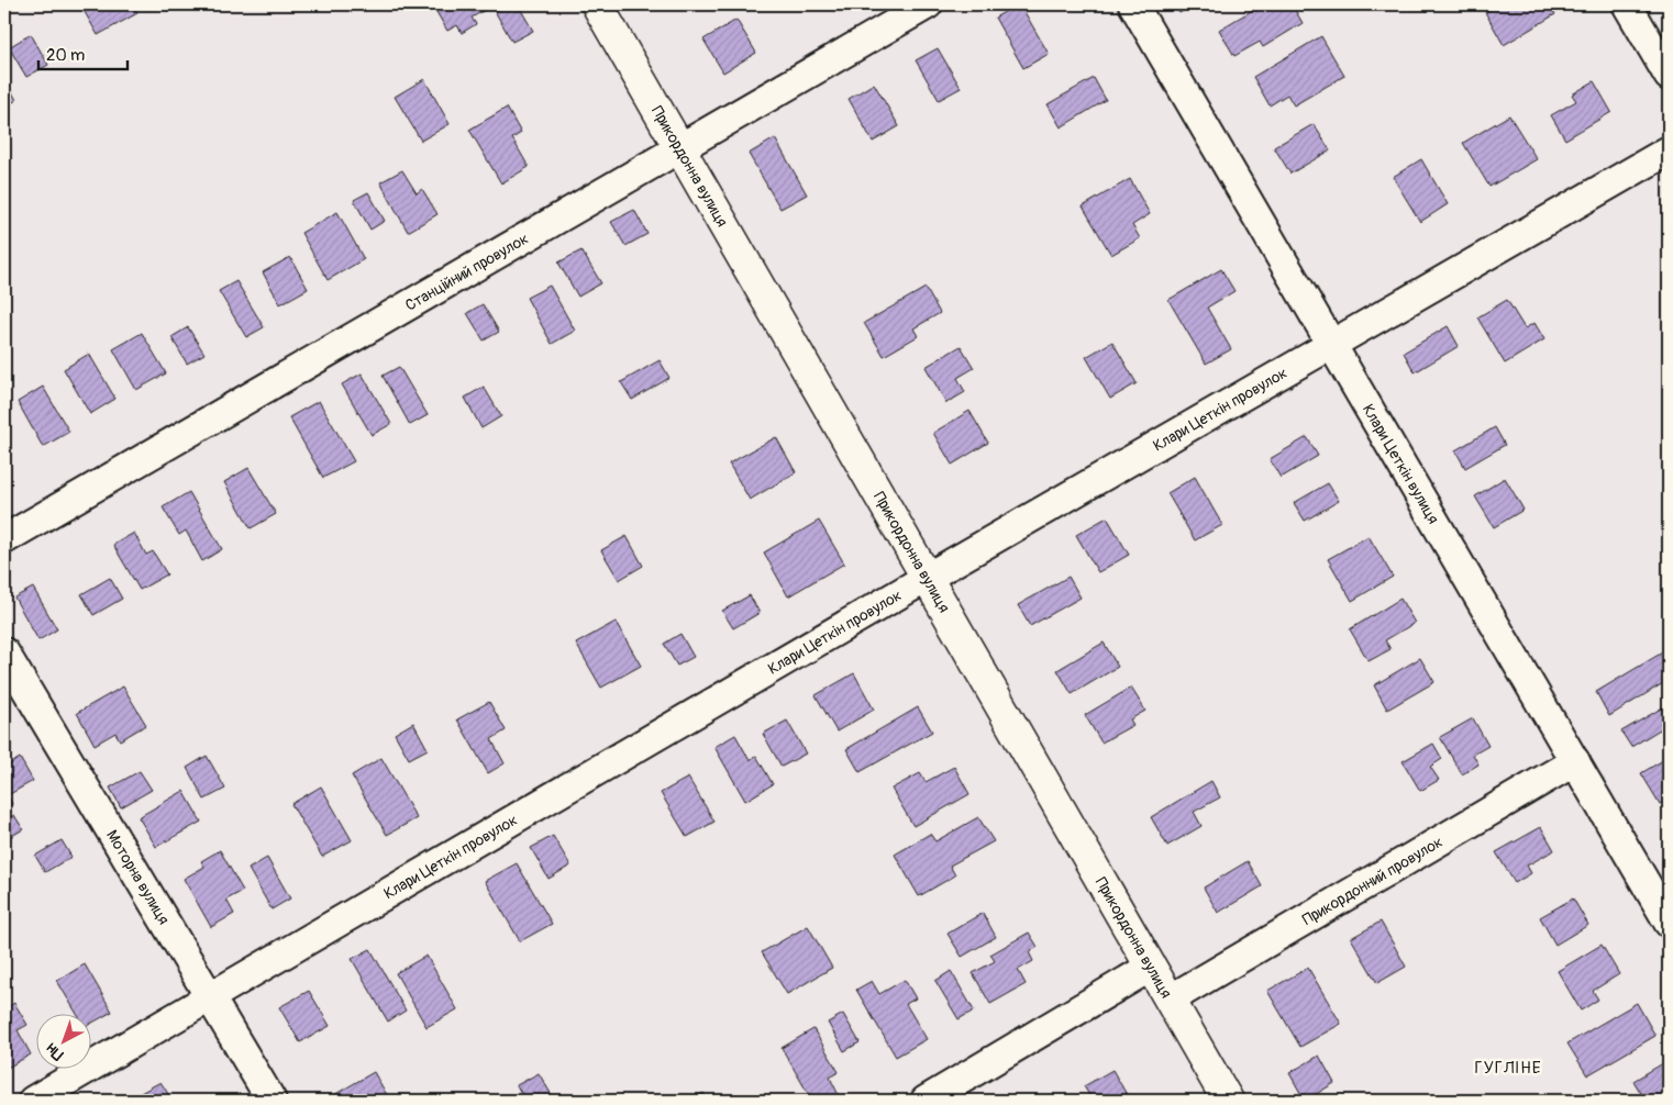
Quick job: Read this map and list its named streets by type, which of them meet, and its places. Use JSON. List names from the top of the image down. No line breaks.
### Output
{"streets":{"street":["Прикордонна вулиця","Станційний провулок","Клари Цеткін провулок","Клари Цеткін вулиця","Моторна вулиця","Прикордонний провулок"]},"crossings":[["Прикордонна вулиця","Станційний провулок"],["Прикордонна вулиця","Клари Цеткін провулок"],["Прикордонна вулиця","Прикордонний провулок"],["Клари Цеткін провулок","Клари Цеткін вулиця"],["Клари Цеткін провулок","Моторна вулиця"],["Клари Цеткін вулиця","Прикордонний провулок"]],"districts":["ГУГЛІНЕ"],"scale_bar":"20 m","north":"bottom left"}
